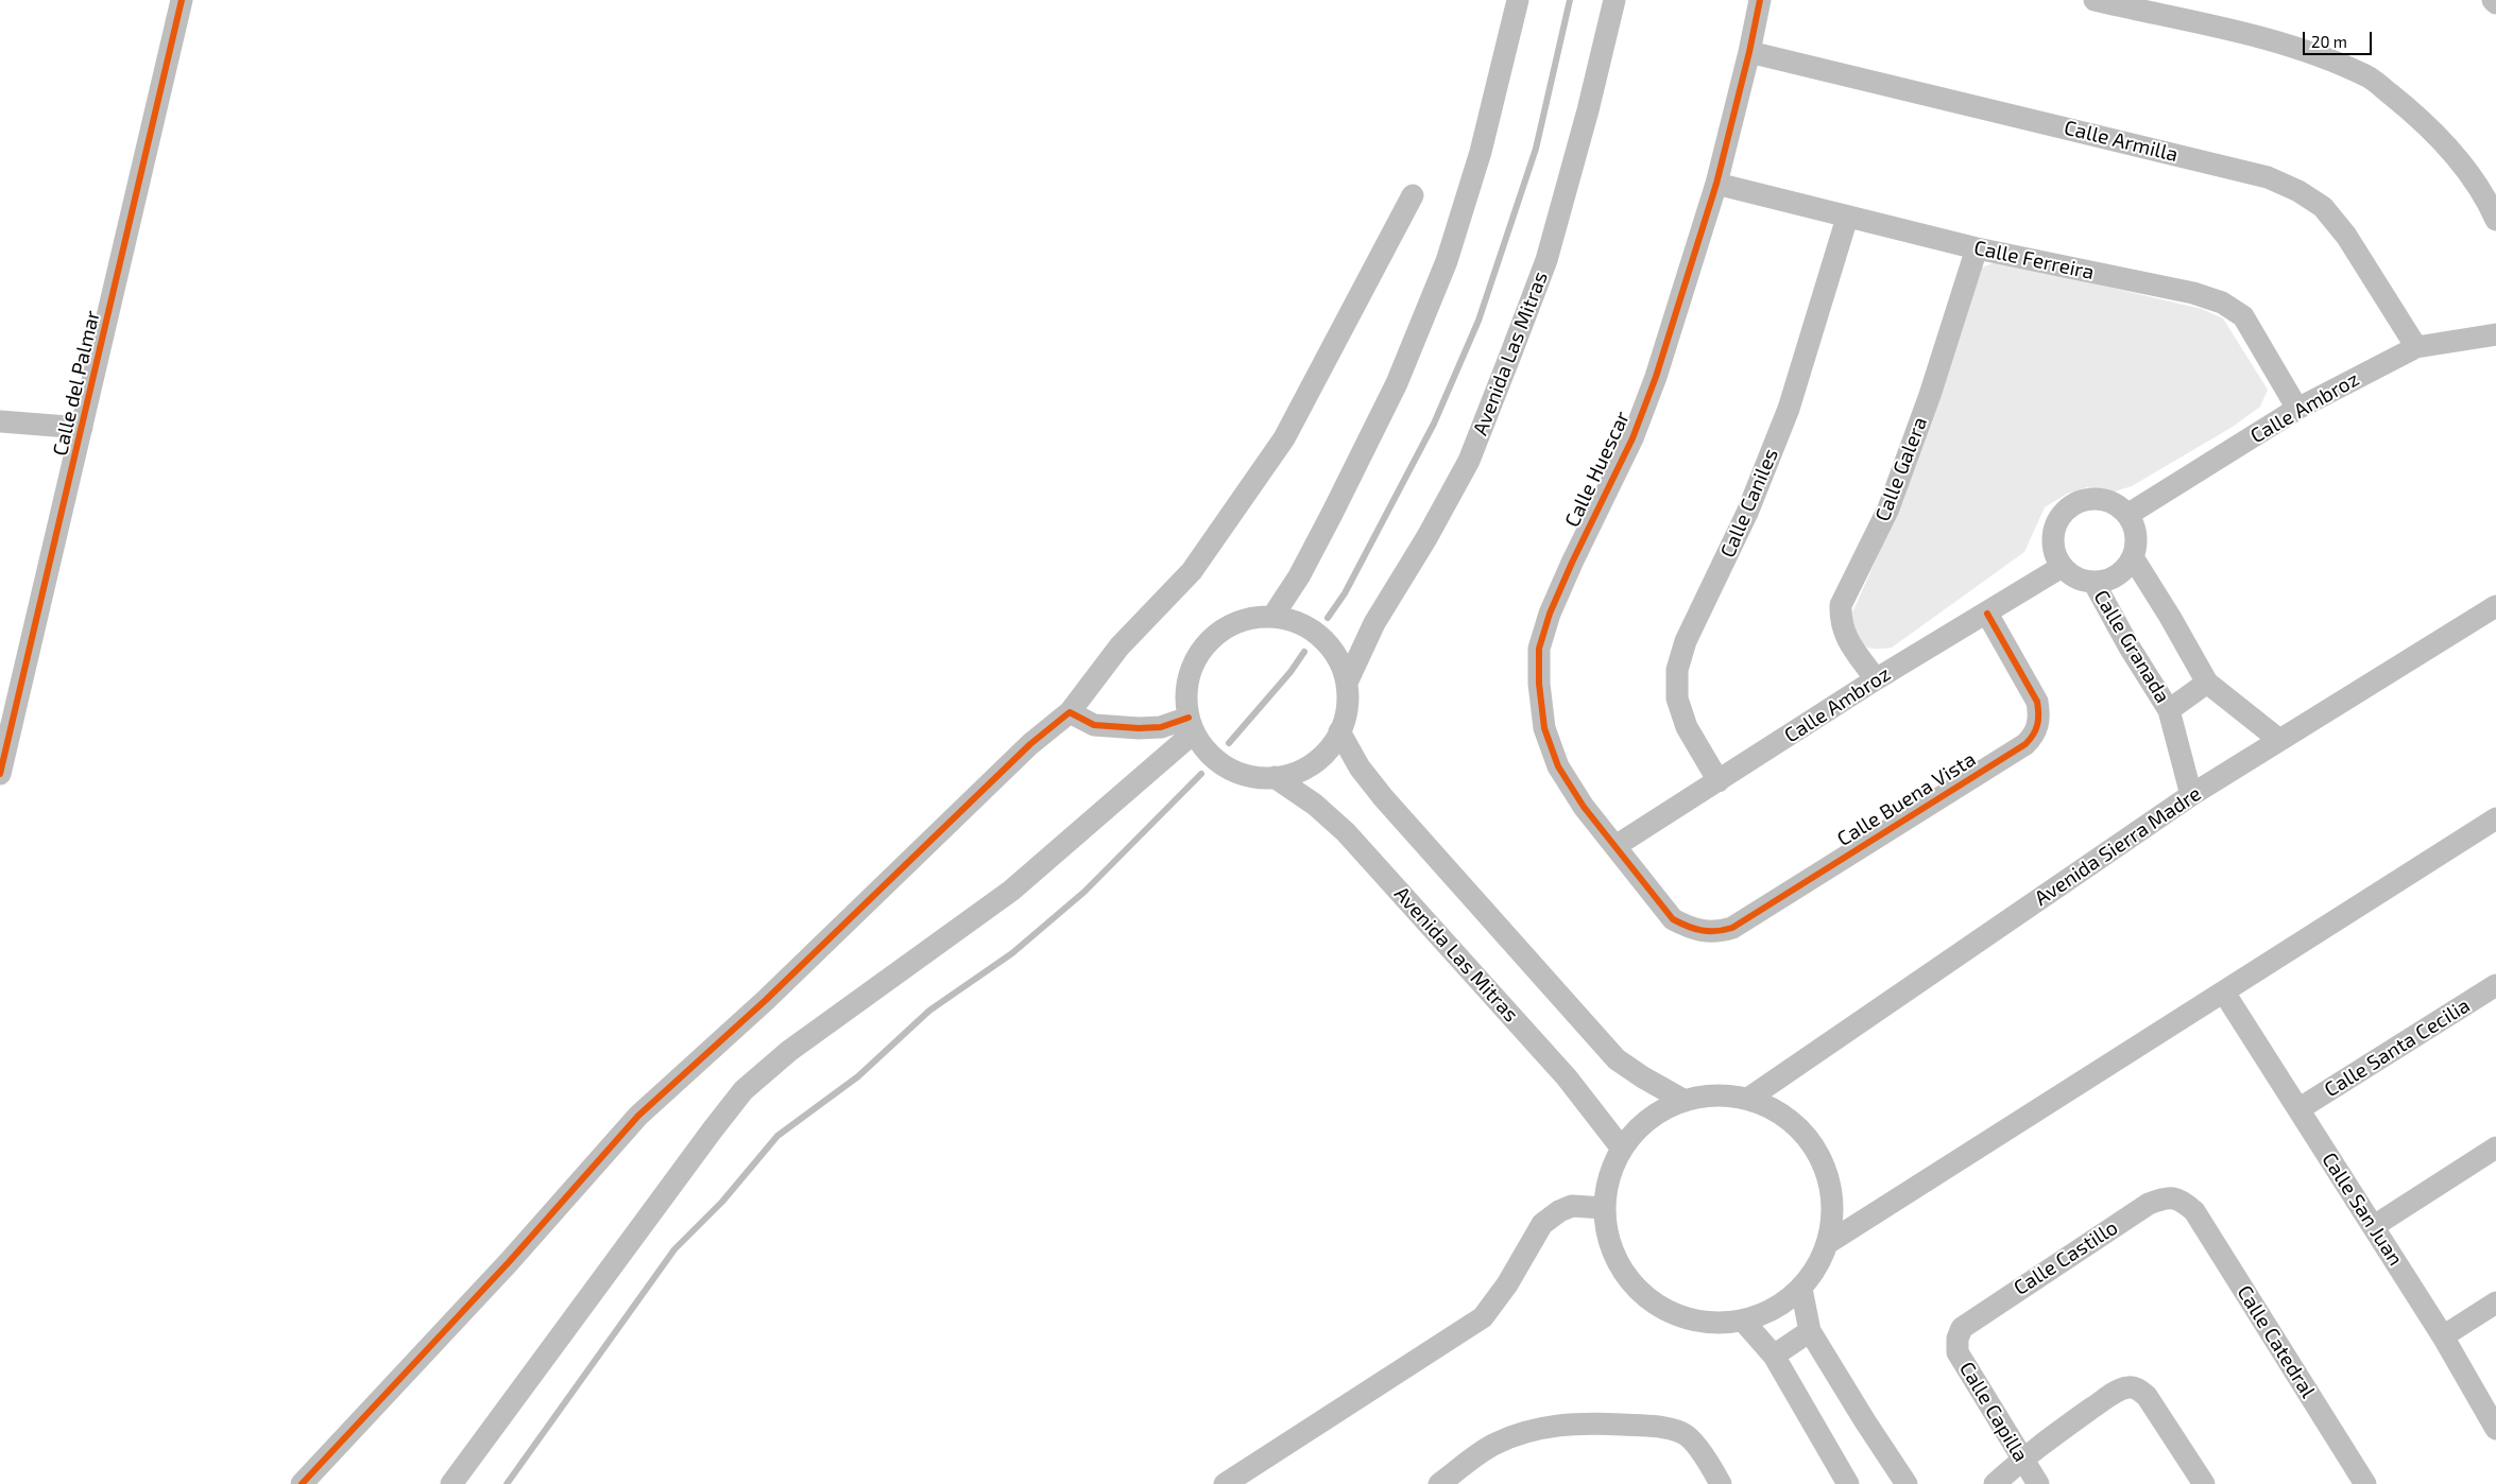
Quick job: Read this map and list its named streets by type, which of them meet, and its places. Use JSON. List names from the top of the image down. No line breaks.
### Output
{"streets":{"street":["Calle Armilla","Calle Ferreira","Avenida Las Mitras","Calle del Palmar","Calle Ambroz","Calle Huescar","Calle Galera","Calle Caniles","Calle Granada","Calle Buena Vista","Avenida Sierra Madre","Calle Santa Cecilia","Calle San Juan","Calle Castillo","Calle Catedral","Calle Capilla"]},"crossings":[["Calle Armilla","Calle Ambroz"],["Calle Armilla","Calle Huescar"],["Calle Ferreira","Calle Ambroz"],["Calle Ferreira","Calle Huescar"],["Calle Ferreira","Calle Galera"],["Calle Ferreira","Calle Caniles"],["Calle Ambroz","Calle Huescar"],["Calle Ambroz","Calle Galera"],["Calle Ambroz","Calle Caniles"],["Calle Ambroz","Calle Granada"],["Calle Ambroz","Calle Buena Vista"],["Calle Huescar","Calle Buena Vista"],["Calle Granada","Avenida Sierra Madre"],["Calle Santa Cecilia","Calle San Juan"],["Calle Castillo","Calle Catedral"],["Calle Castillo","Calle Capilla"]],"scale_bar":"20 m"}
